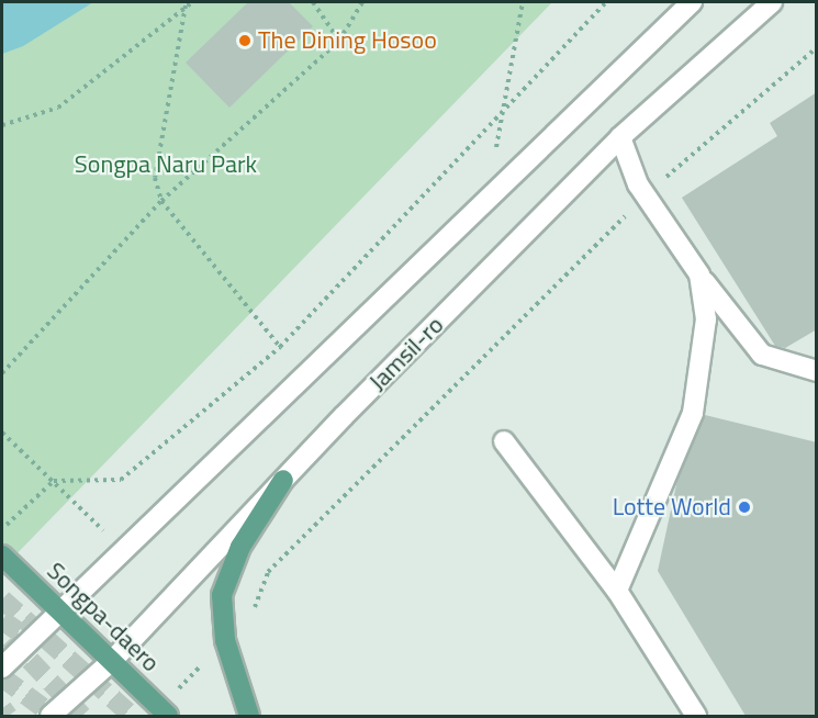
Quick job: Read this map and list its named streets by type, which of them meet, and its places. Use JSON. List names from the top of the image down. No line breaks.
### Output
{"streets":{"main road":["Songpa-daero"],"street":["Jamsil-ro"]},"crossings":[["Jamsil-ro","Songpa-daero"]],"parks":["Songpa Naru Park"],"places":["The Dining Hosoo","Lotte World"]}
